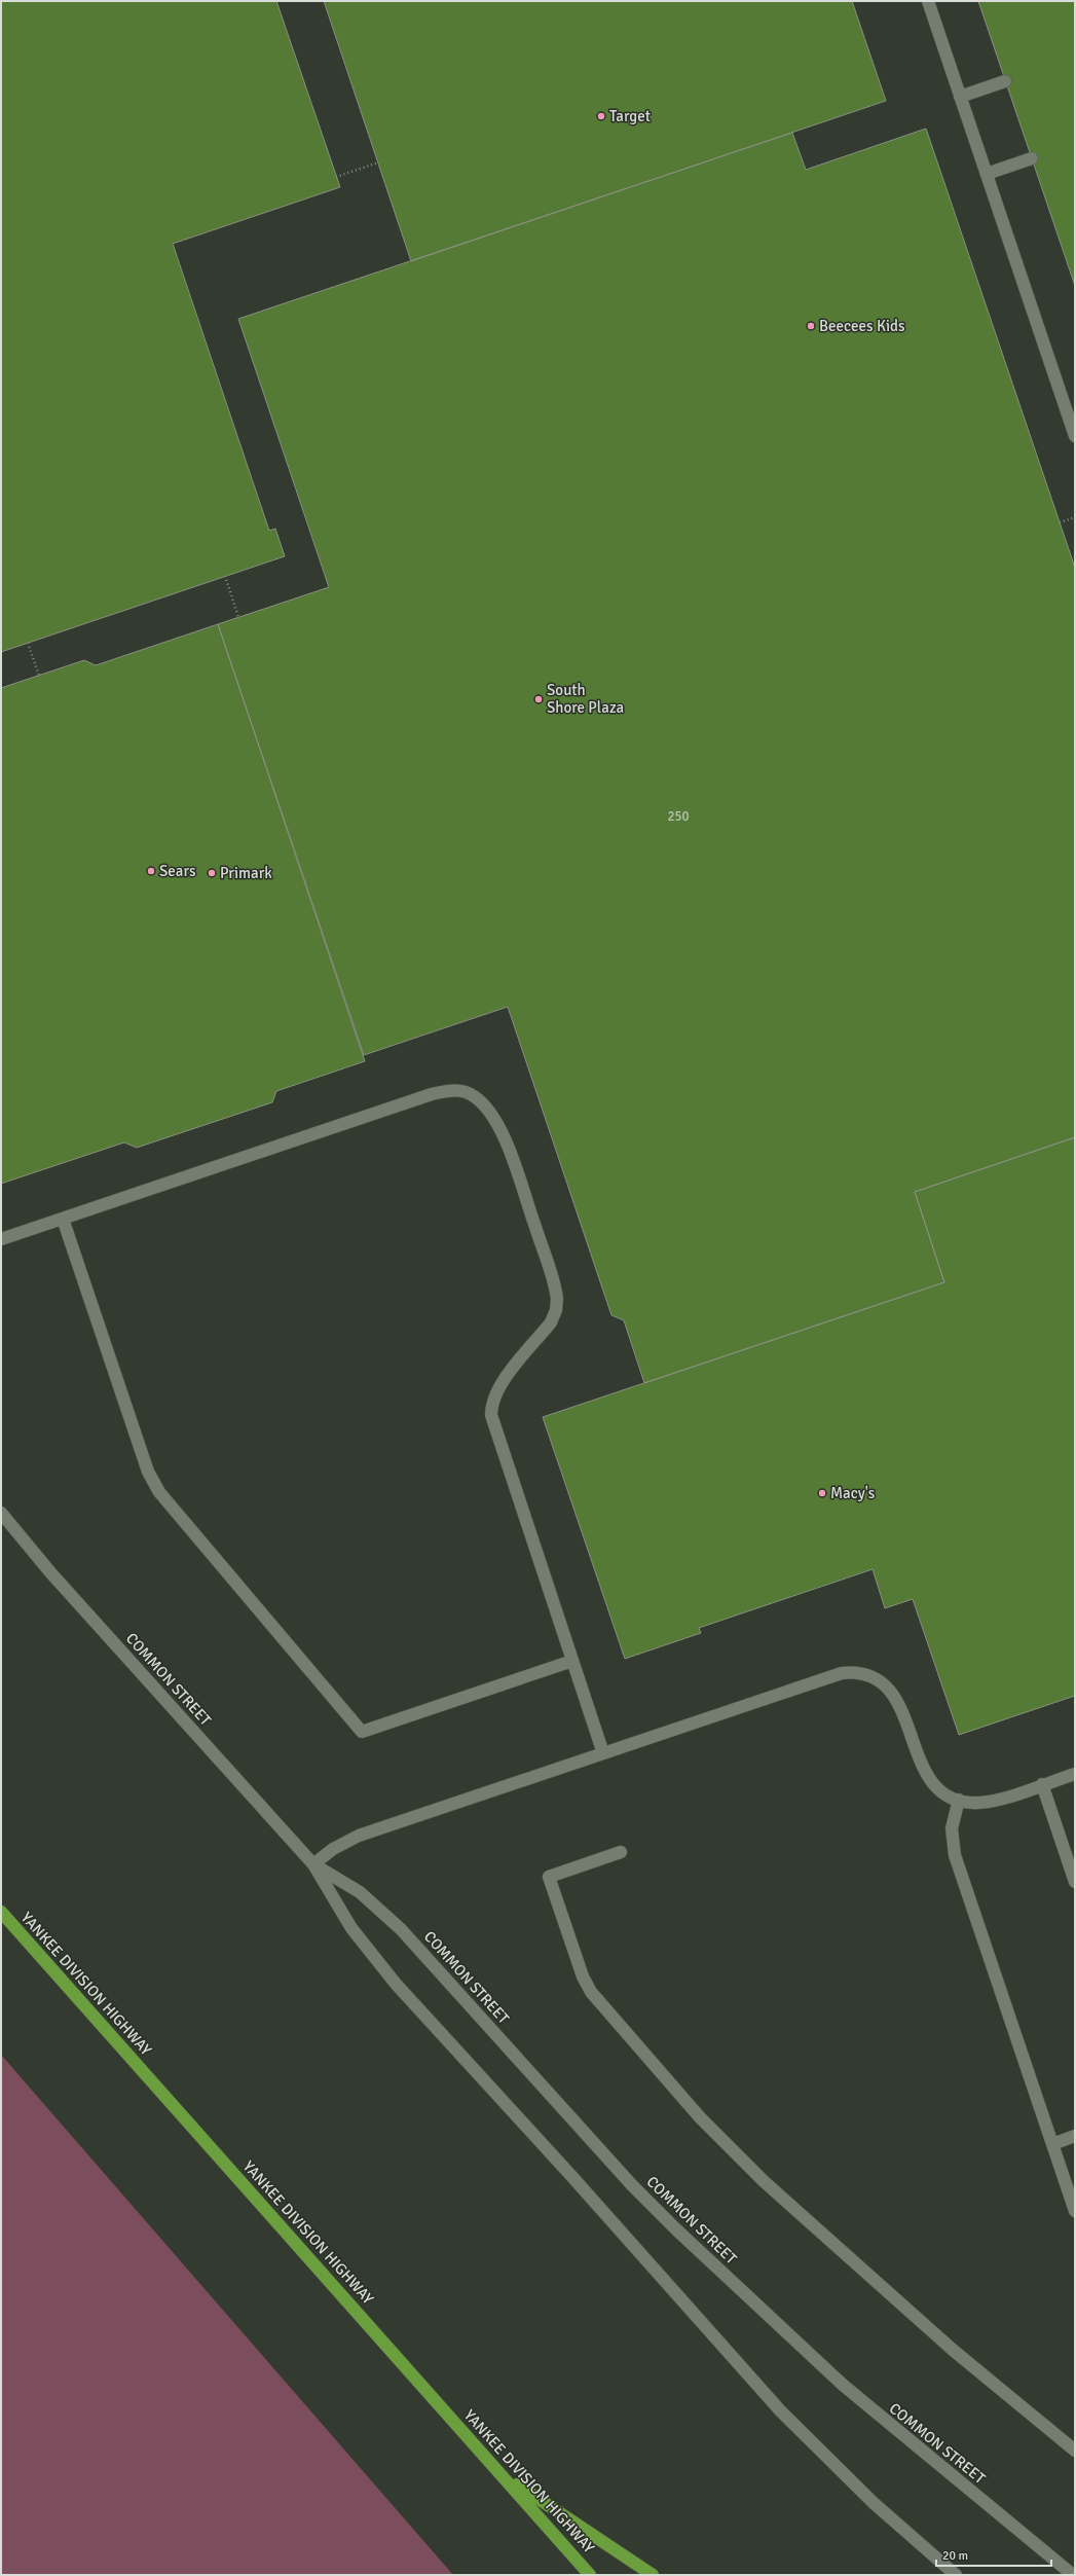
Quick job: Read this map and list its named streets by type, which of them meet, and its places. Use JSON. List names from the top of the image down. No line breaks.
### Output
{"streets":{"highway":["YANKEE DIVISION HIGHWAY"],"street":["COMMON STREET"]},"places":["Target","Beecees Kids","South Shore Plaza","Sears","Primark","Macy's"],"house_numbers":["250"],"scale_bar":"20 m"}
